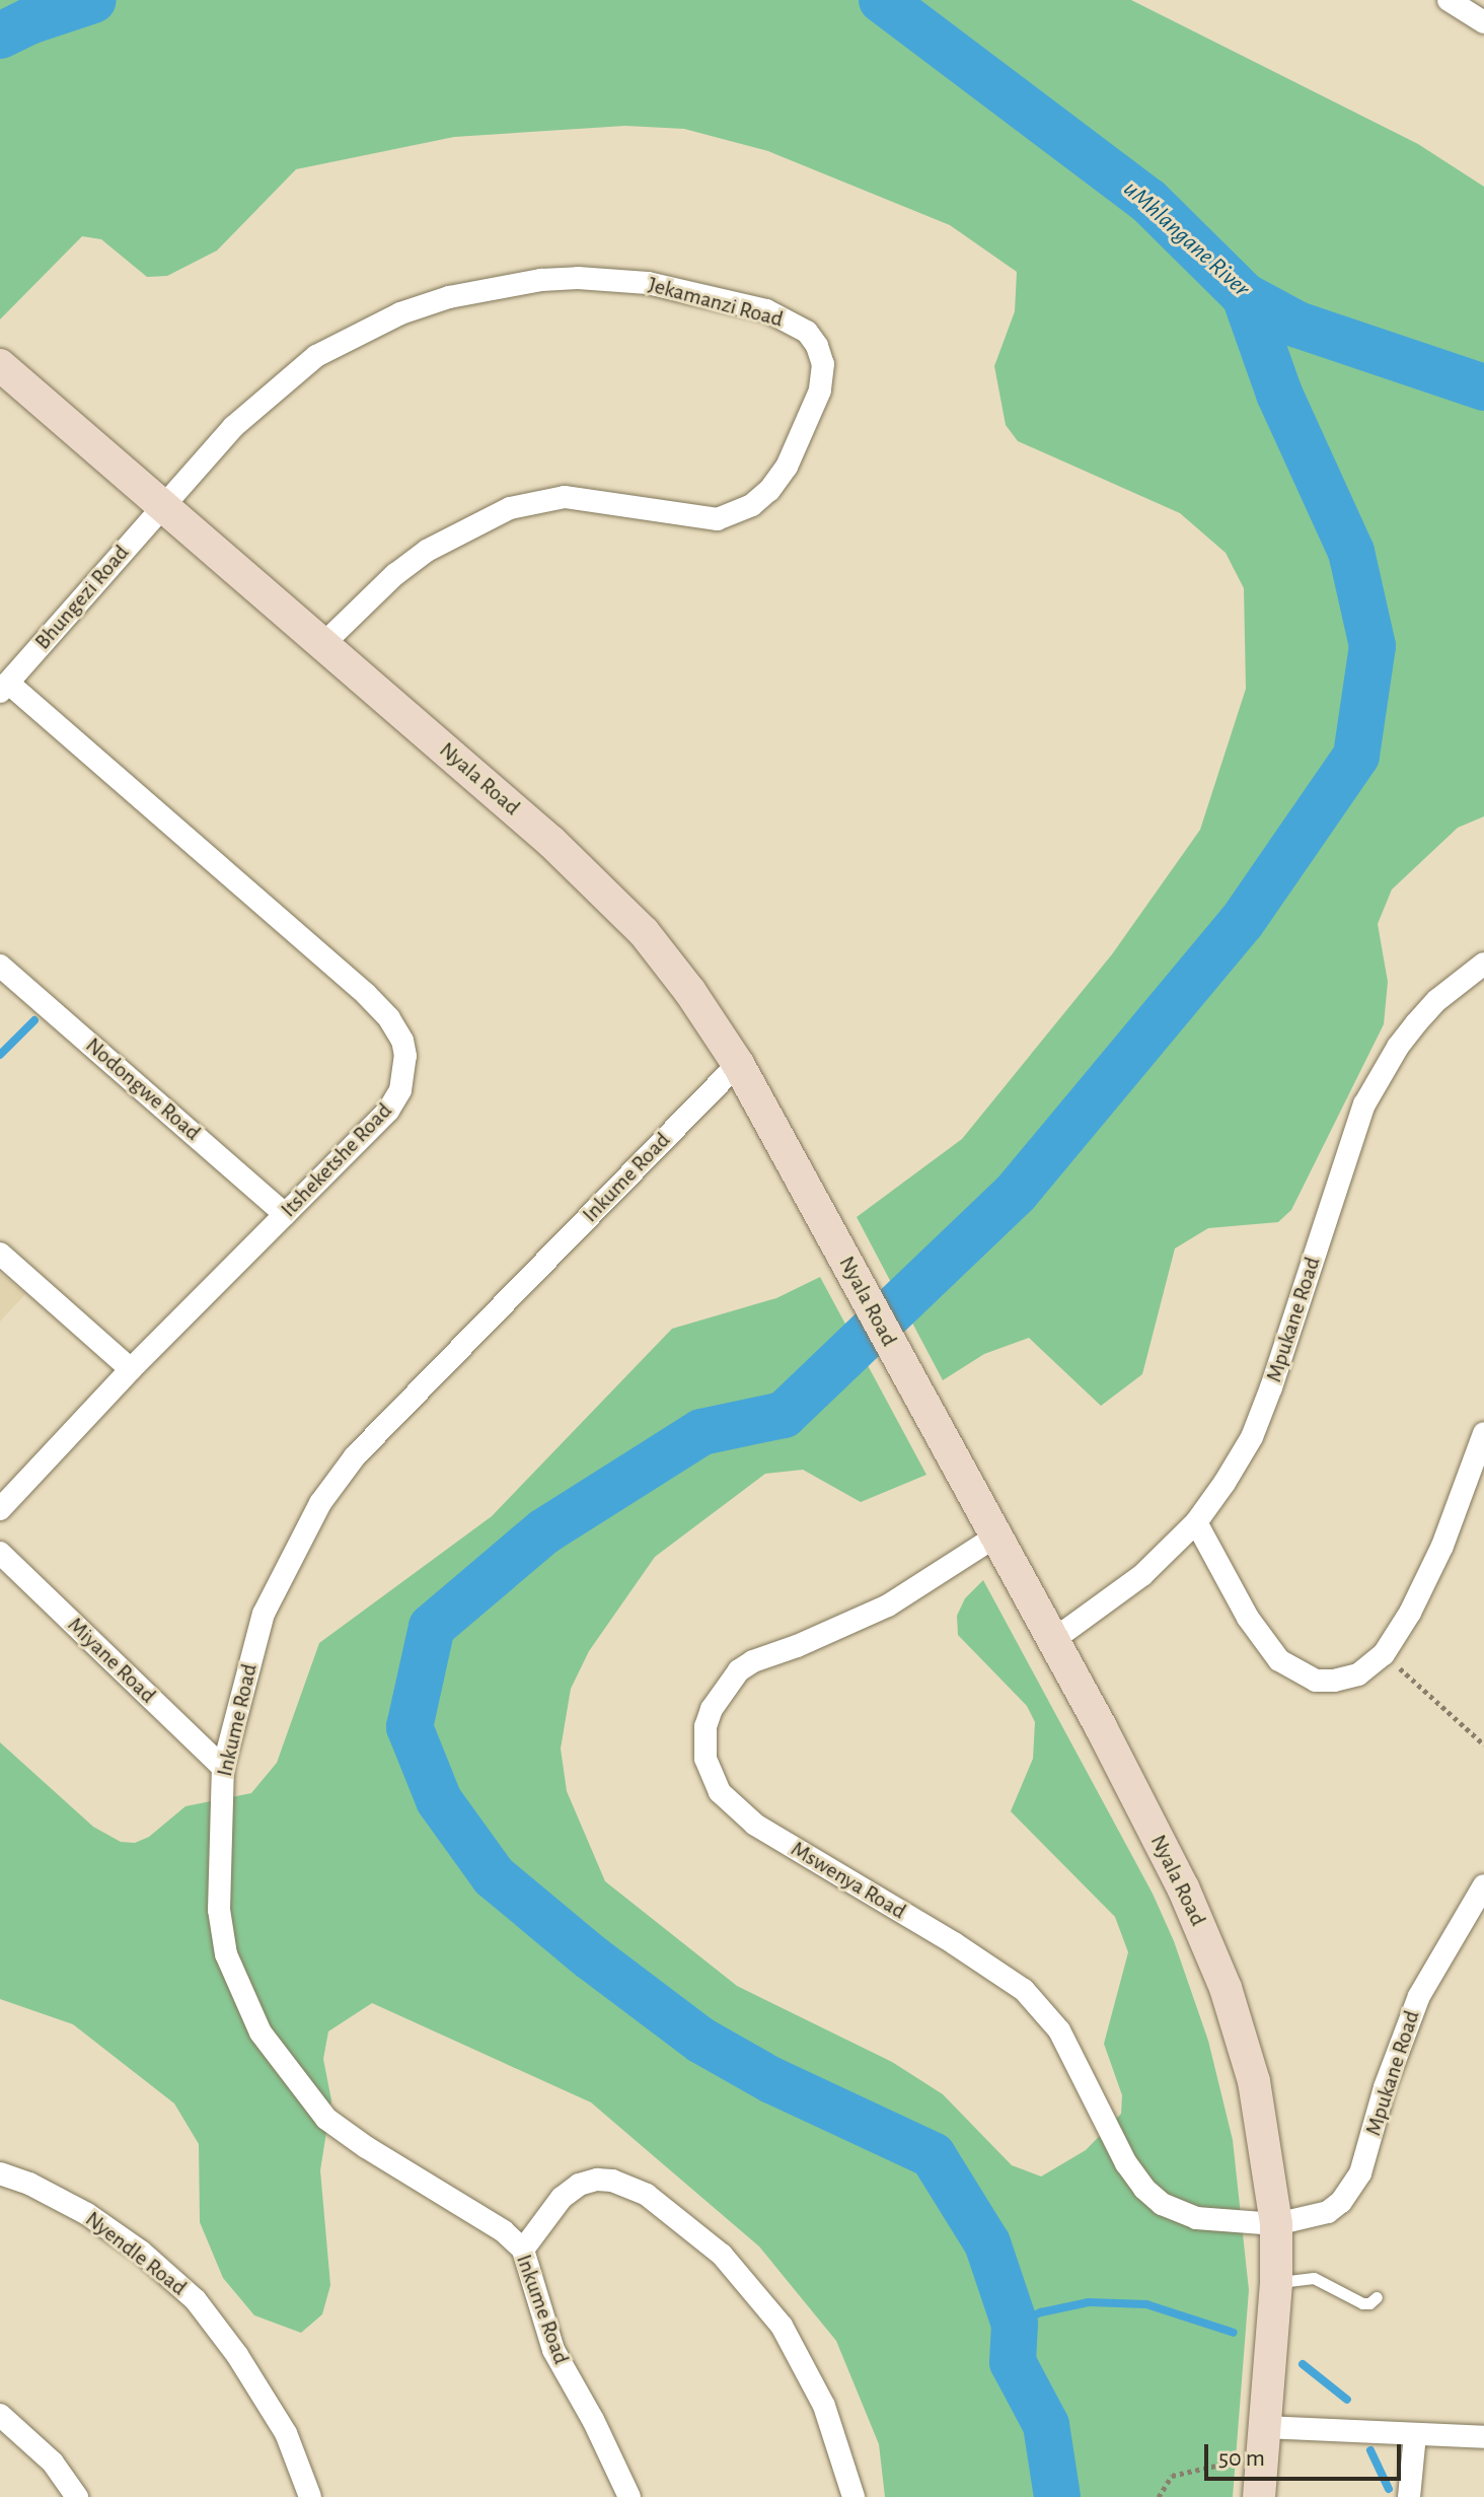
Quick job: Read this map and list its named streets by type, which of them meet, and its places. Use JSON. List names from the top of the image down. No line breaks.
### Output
{"streets":{"street":["Jekamanzi Road","Bhungezi Road","Nyala Road","Nodongwe Road","Itsheketshe Road","Inkume Road","Mpukane Road","Miyane Road","Mswenya Road","Nyendle Road"]},"crossings":[["Jekamanzi Road","Bhungezi Road"],["Jekamanzi Road","Nyala Road"],["Bhungezi Road","Nyala Road"],["Bhungezi Road","Itsheketshe Road"],["Nyala Road","Inkume Road"],["Nyala Road","Mpukane Road"],["Nyala Road","Mswenya Road"],["Nodongwe Road","Itsheketshe Road"],["Inkume Road","Miyane Road"],["Mpukane Road","Mswenya Road"]],"water":["uMhlangane River"],"scale_bar":"50 m"}
